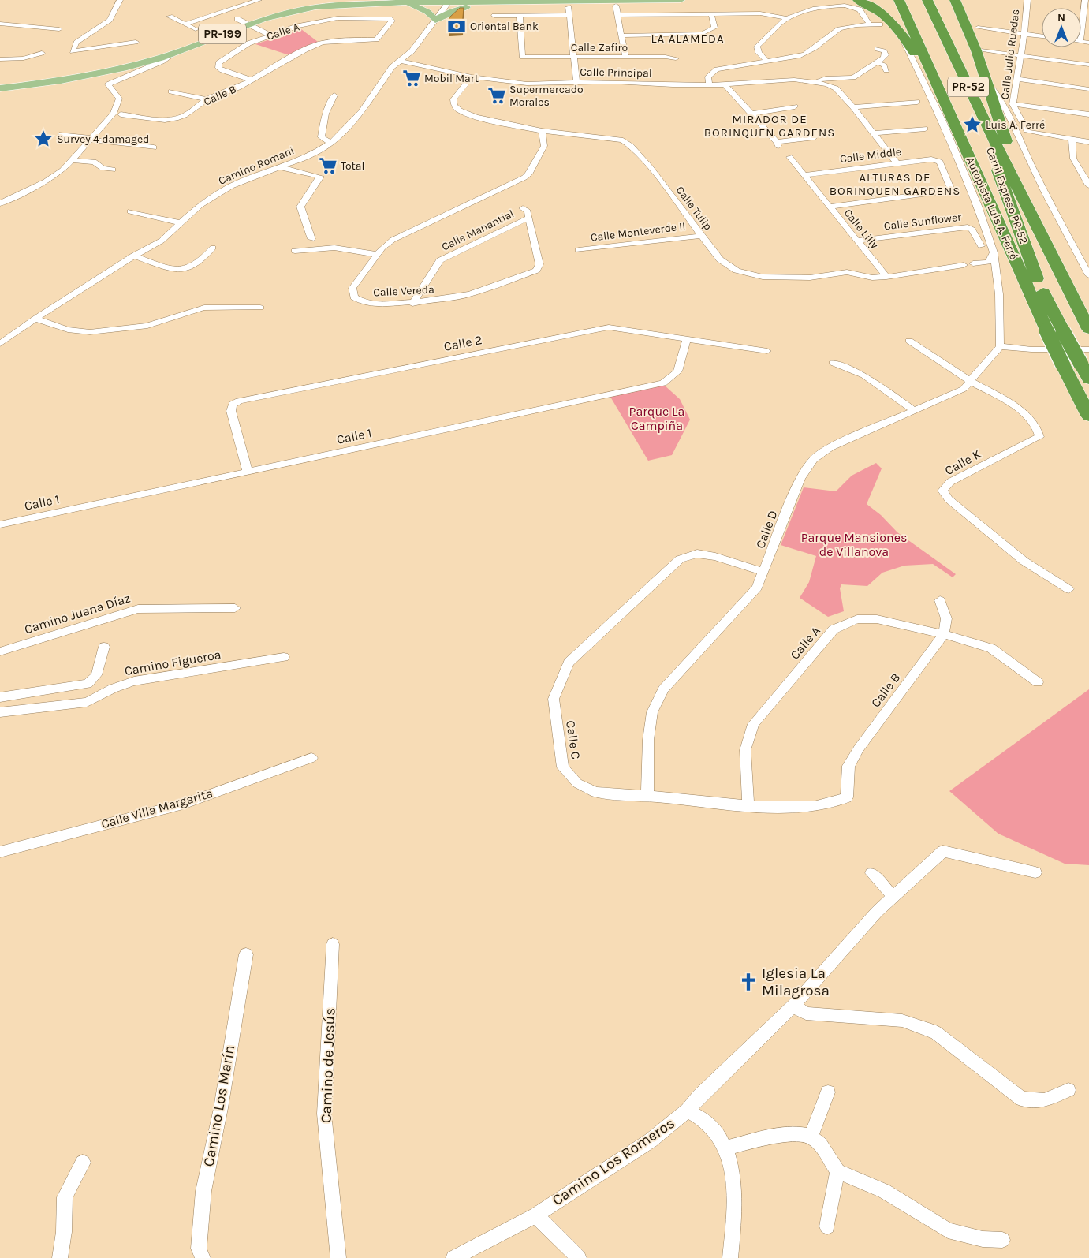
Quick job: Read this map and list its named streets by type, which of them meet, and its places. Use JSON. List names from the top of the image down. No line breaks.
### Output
{"streets":{"highway":["PR-52","Carril Expreso PR-52","Autopista Luis A. Ferré"],"main road":["PR-199"],"street":["Calle A","Calle Zafiro","Calle Julio Ruedas","Calle Principal","Calle B","Calle Middle","Camino Romani","Calle Tulip","Calle Sunflower","Calle Lilly","Calle Manantial","Calle Monteverde II","Calle Vereda","Calle 2","Calle 1","Calle K","Calle D","Camino Juana Díaz","Camino Figueroa","Calle C","Calle Villa Margarita","Camino de Jesús","Camino Los Marín","Camino Los Romeros"]},"crossings":[["Calle A","Calle B"],["Calle A","Calle C"],["PR-199","Camino Romani"],["Calle Principal","Camino Romani"],["Calle Principal","Calle Tulip"],["Calle B","Calle C"],["Calle Middle","Calle Lilly"],["Calle Tulip","Calle Lilly"],["Calle Tulip","Calle Monteverde II"],["Calle Tulip","Calle Vereda"],["Calle Sunflower","Calle Lilly"],["Calle Manantial","Calle Vereda"],["Calle 2","Calle 1"],["Calle K","Calle D"],["Calle D","Calle C"]],"districts":["LA ALAMEDA","MIRADOR DE BORINQUEN GARDENS","ALTURAS DE BORINQUEN GARDENS"],"parks":["Parque La Campiña","Parque Mansiones de Villanova"],"places":{"bank":["Oriental Bank"],"supermarket":["Mobil Mart","Supermercado Morales","Total"],"place":["Luis A. Ferré","Survey 4 damaged"],"church":["Iglesia La Milagrosa"]},"north":"top"}
